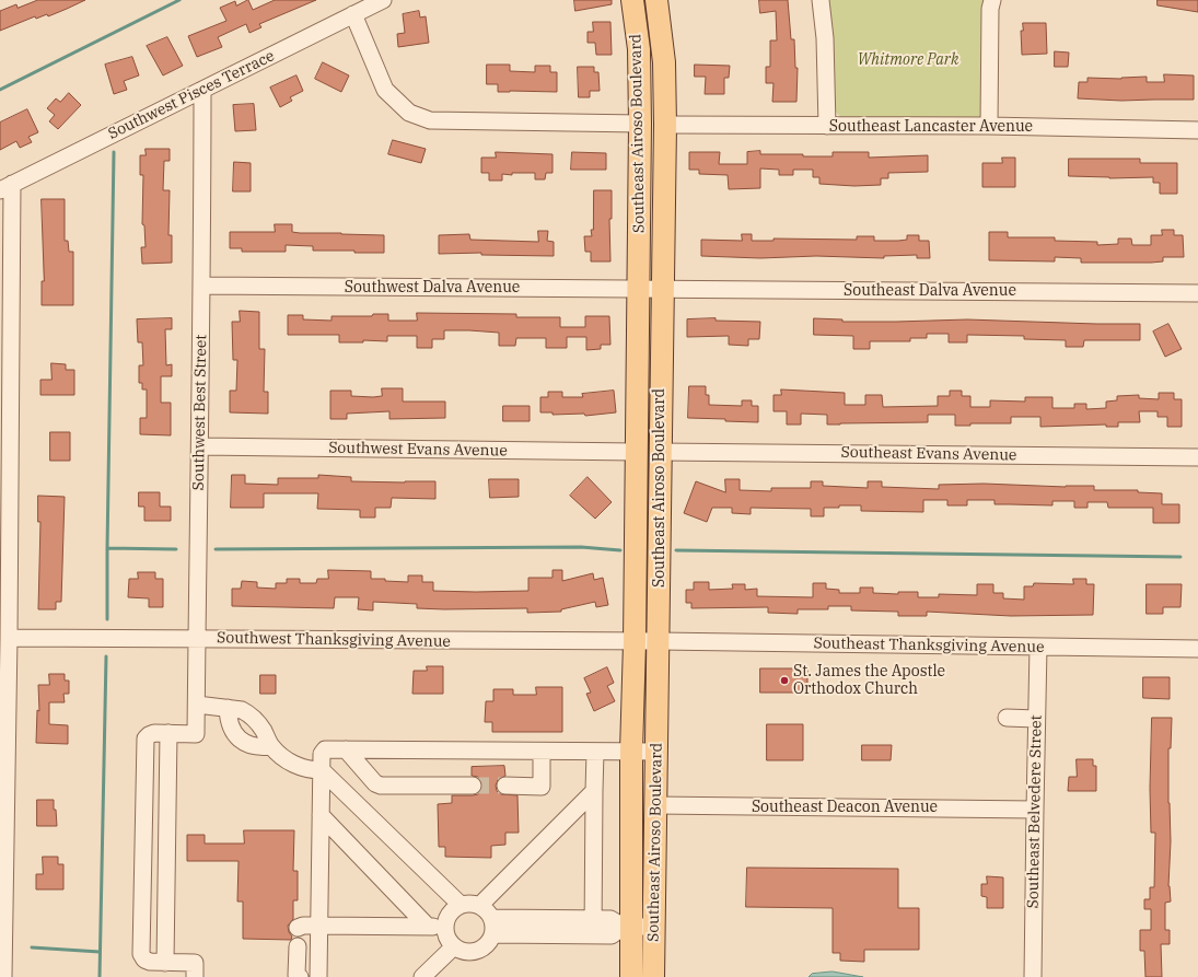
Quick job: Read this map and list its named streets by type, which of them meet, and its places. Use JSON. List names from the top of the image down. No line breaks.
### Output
{"streets":{"main road":["Southeast Airoso Boulevard"],"street":["Southwest Pisces Terrace","Southeast Lancaster Avenue","Southwest Dalva Avenue","Southeast Dalva Avenue","Southwest Best Street","Southwest Evans Avenue","Southeast Evans Avenue","Southwest Thanksgiving Avenue","Southeast Thanksgiving Avenue","Southeast Deacon Avenue","Southeast Belvedere Street"]},"crossings":[["Southwest Pisces Terrace","Southwest Best Street"],["Southeast Lancaster Avenue","Southeast Airoso Boulevard"],["Southeast Airoso Boulevard","Southwest Dalva Avenue"],["Southeast Airoso Boulevard","Southeast Dalva Avenue"],["Southeast Airoso Boulevard","Southwest Evans Avenue"],["Southeast Airoso Boulevard","Southeast Evans Avenue"],["Southeast Airoso Boulevard","Southwest Thanksgiving Avenue"],["Southeast Airoso Boulevard","Southeast Thanksgiving Avenue"],["Southeast Airoso Boulevard","Southeast Deacon Avenue"],["Southwest Dalva Avenue","Southeast Dalva Avenue"],["Southwest Dalva Avenue","Southwest Best Street"],["Southwest Best Street","Southwest Evans Avenue"],["Southwest Best Street","Southwest Thanksgiving Avenue"],["Southwest Thanksgiving Avenue","Southeast Thanksgiving Avenue"],["Southeast Thanksgiving Avenue","Southeast Belvedere Street"],["Southeast Deacon Avenue","Southeast Belvedere Street"]],"parks":["Whitmore Park"],"places":["St. James the Apostle Orthodox Church"]}
